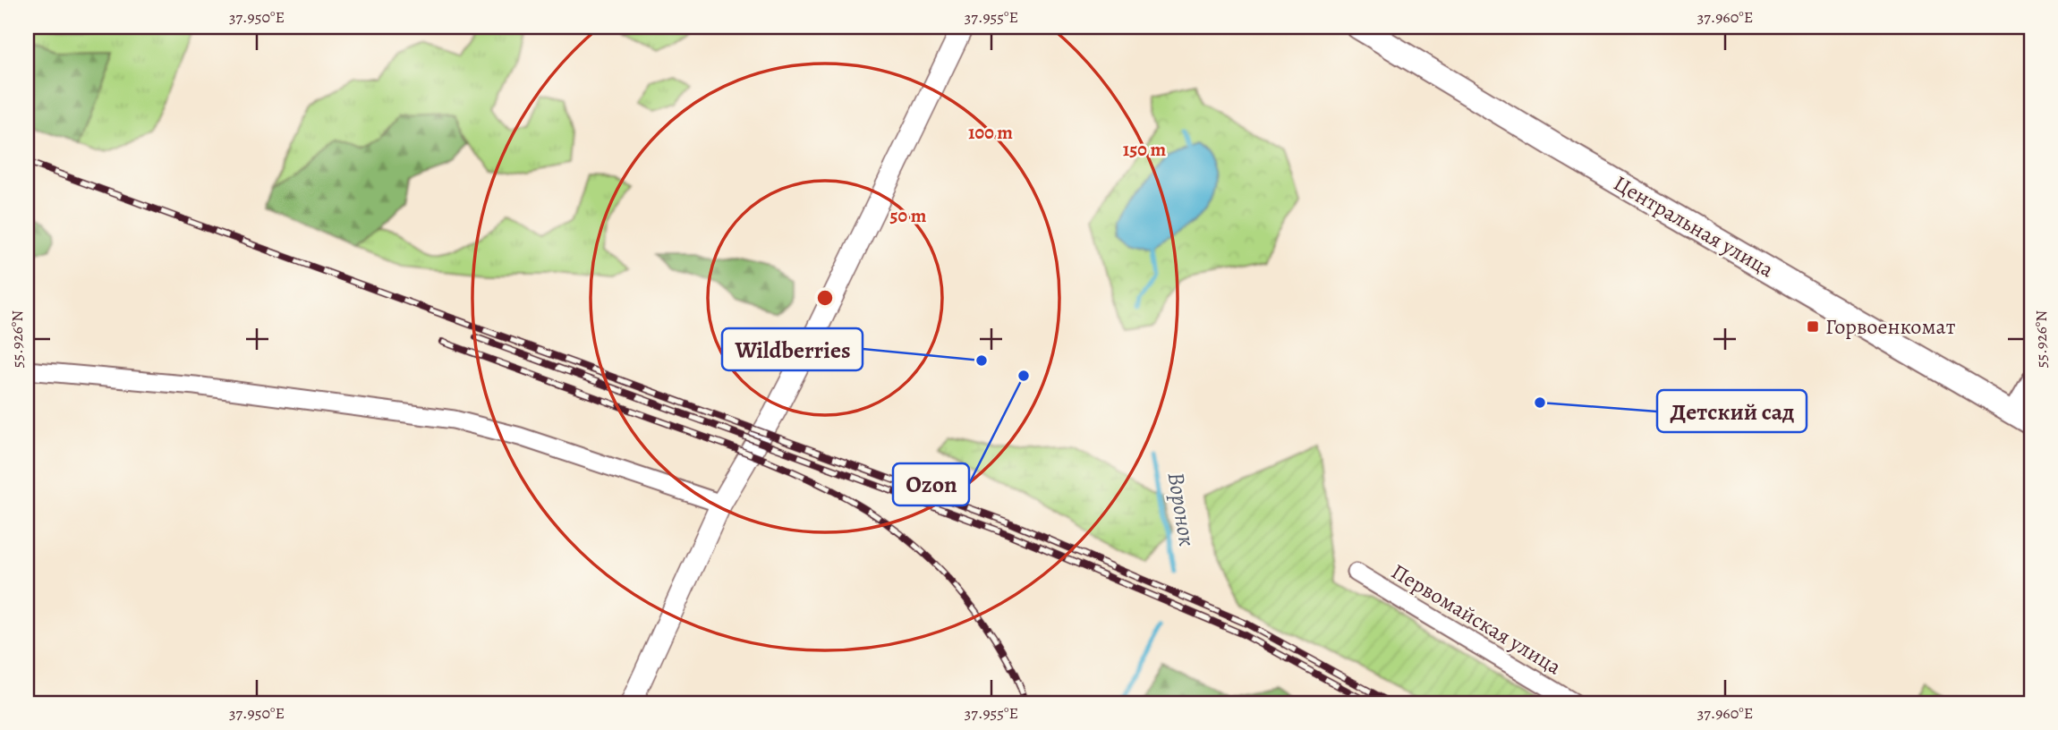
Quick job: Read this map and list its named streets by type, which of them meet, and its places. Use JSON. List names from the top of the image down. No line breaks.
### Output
{"streets":{"main road":["Центральная улица"],"street":["Первомайская улица"]},"water":["Воронок"],"places":{"transit":["Горвоенкомат"],"other":["Wildberries","Ozon","Детский сад"]},"coordinates":["37.950°E","37.955°E","37.960°E","55.926°N"],"rings":["100 m","150 m","50 m"]}
